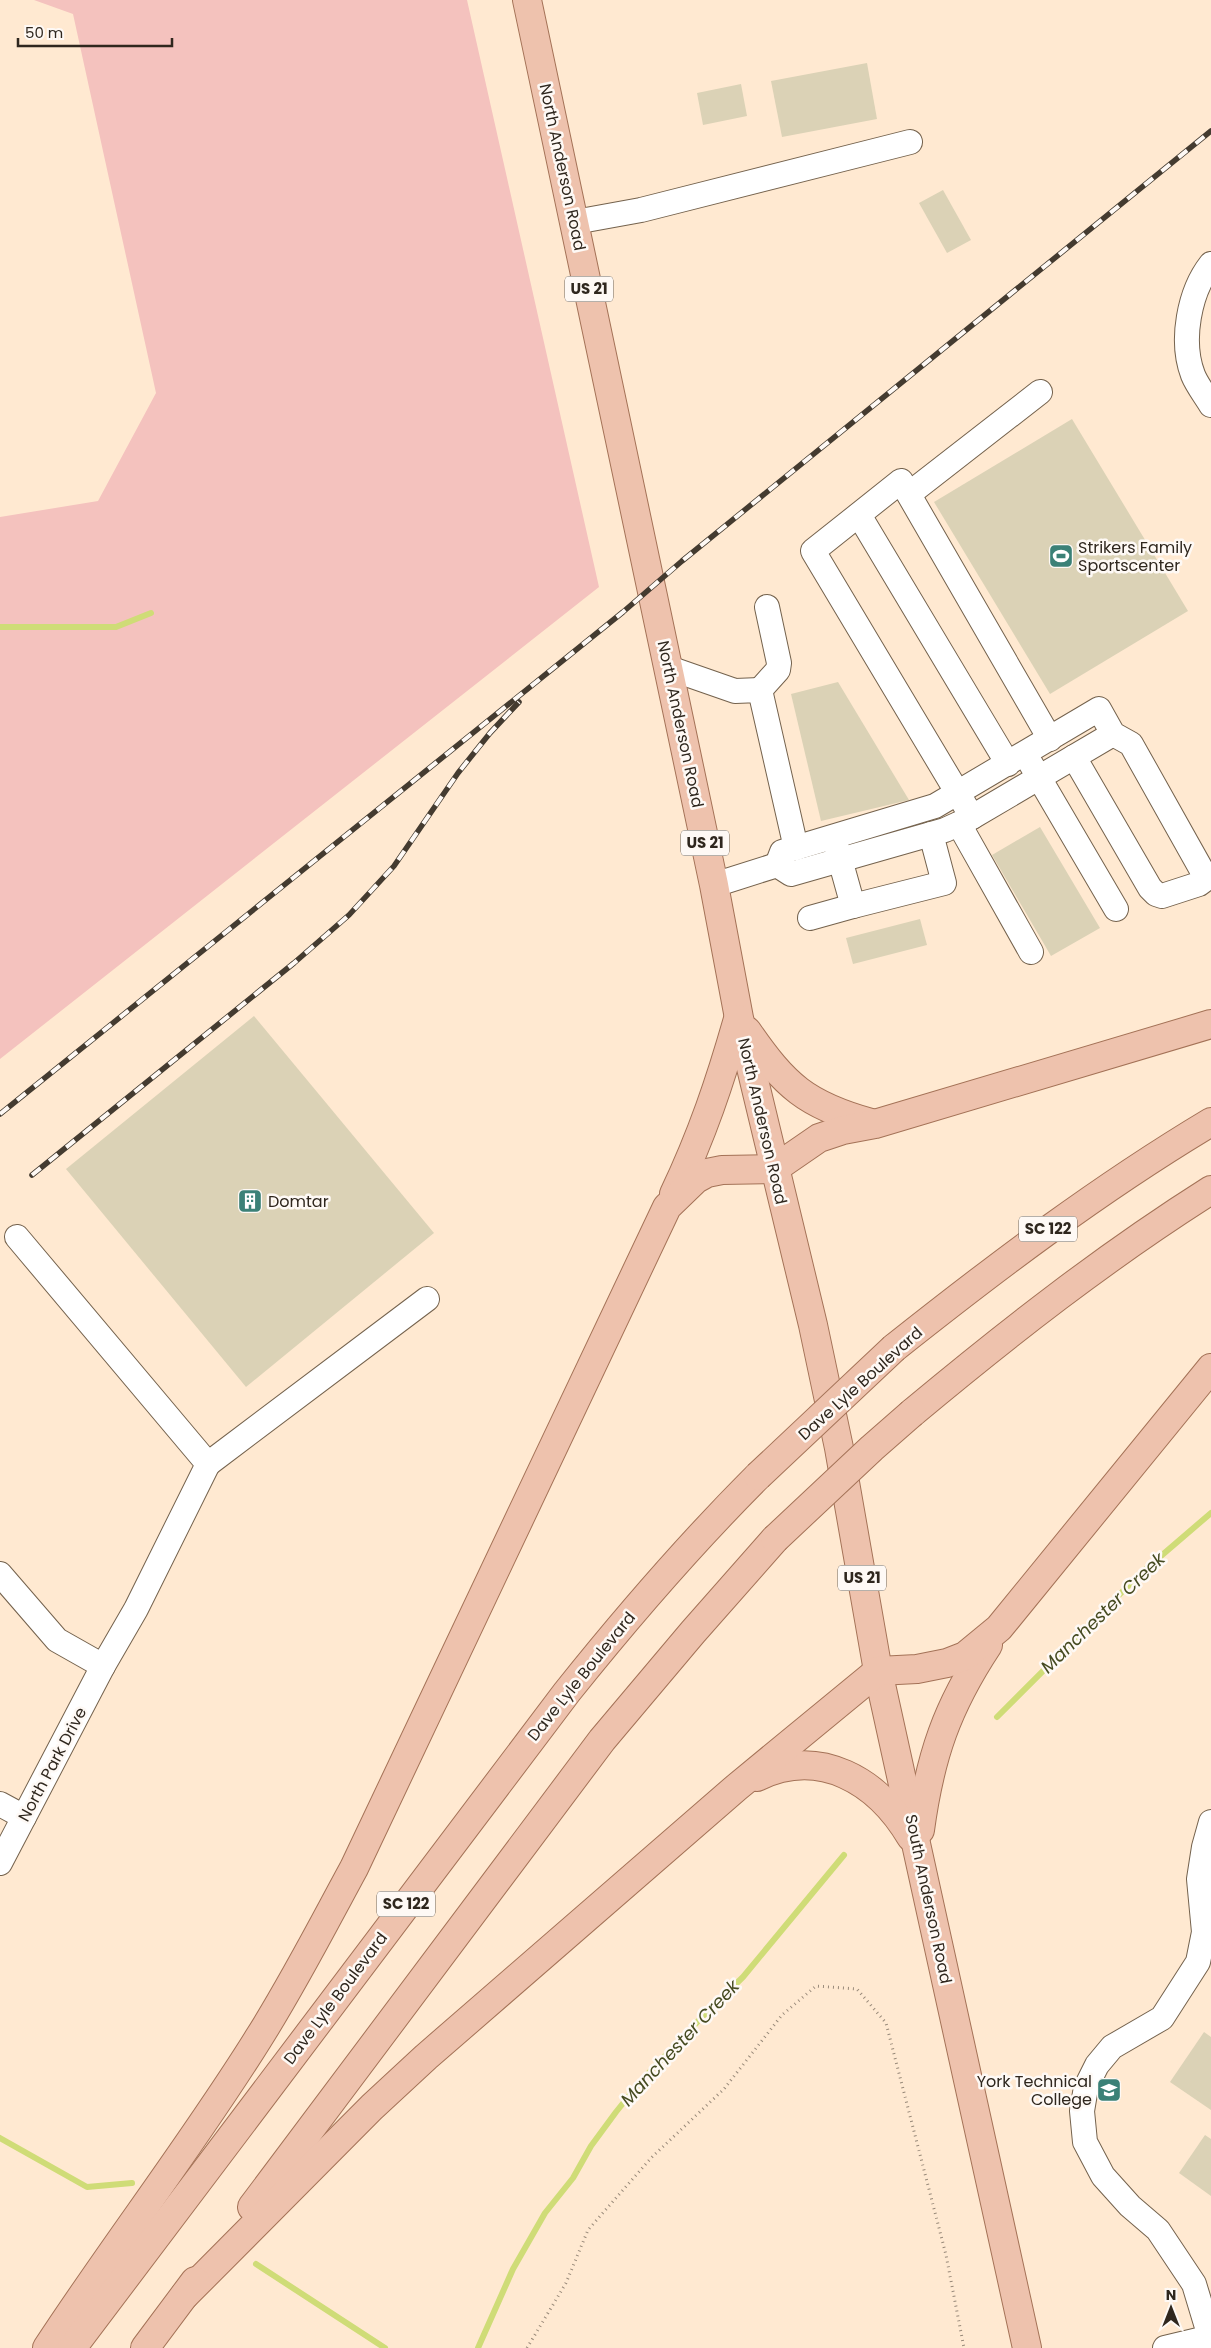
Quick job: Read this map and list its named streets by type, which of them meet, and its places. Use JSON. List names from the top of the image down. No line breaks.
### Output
{"streets":{"main road":["North Anderson Road","US 21","SC 122","Dave Lyle Boulevard","South Anderson Road"],"street":["North Park Drive"]},"crossings":[["North Anderson Road","South Anderson Road"]],"water":["Manchester Creek"],"places":{"sports":["Strikers Family Sportscenter"],"building":["Domtar"],"school or university":["York Technical College"]},"scale_bar":"50 m","north":"top"}
